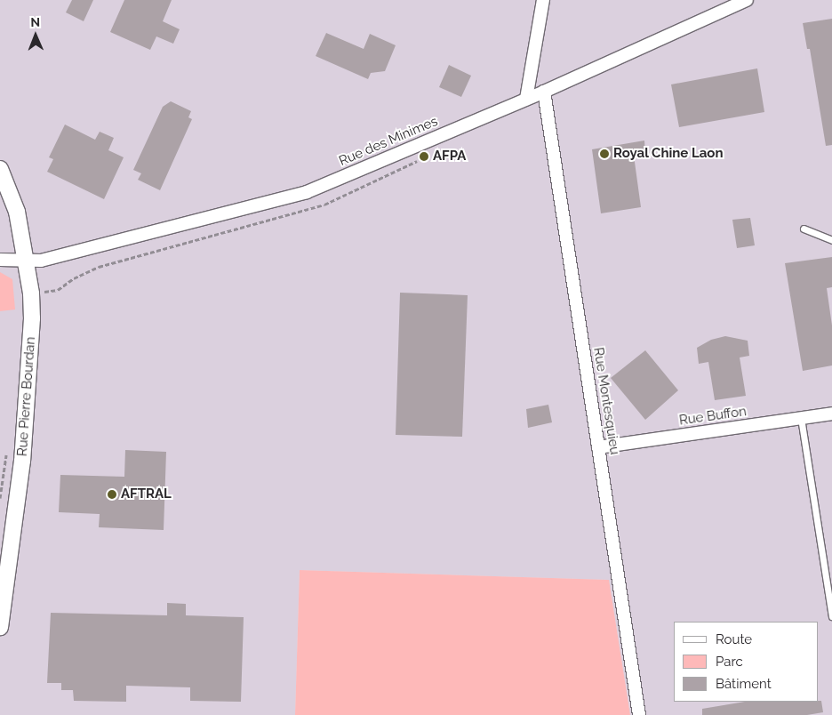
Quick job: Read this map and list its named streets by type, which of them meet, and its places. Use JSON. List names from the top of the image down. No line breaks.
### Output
{"streets":{"street":["Rue des Minimes","Rue Pierre Bourdan","Rue Montesquieu","Rue Buffon"]},"crossings":[["Rue des Minimes","Rue Pierre Bourdan"],["Rue des Minimes","Rue Montesquieu"],["Rue Montesquieu","Rue Buffon"]],"places":["Royal Chine Laon","AFPA","AFTRAL"],"legend":["Route","Parc","Bâtiment"],"north":"top"}
